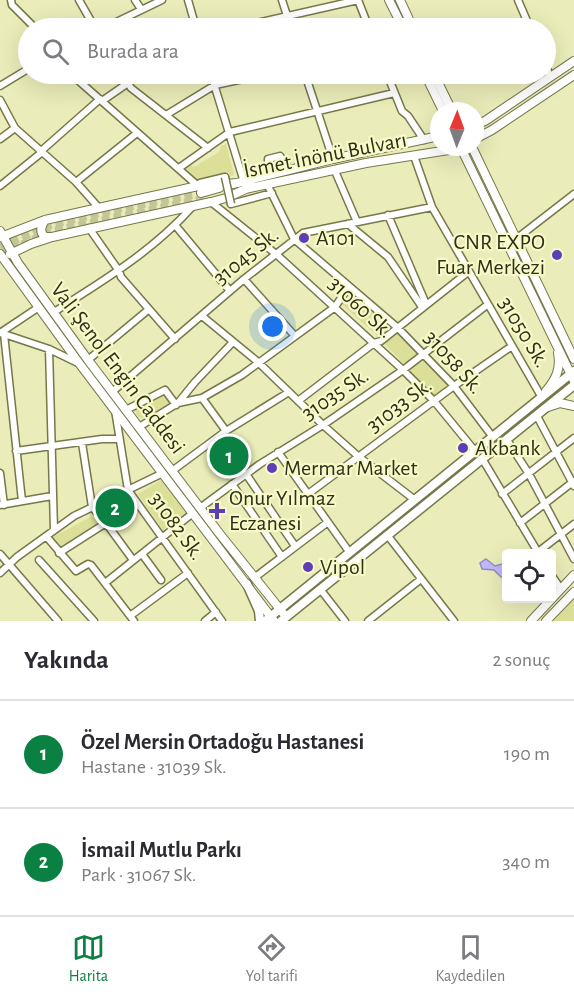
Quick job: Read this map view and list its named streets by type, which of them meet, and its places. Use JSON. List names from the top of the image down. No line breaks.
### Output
{"streets":{"main road":["İsmet İnönü Bulvarı","Vali Şenol Engin Caddesi"],"street":["31045 Sk.","31060 Sk.","31050 Sk.","31058 Sk.","31035 Sk.","31033 Sk.","31082 Sk."]},"crossings":[["İsmet İnönü Bulvarı","31050 Sk."],["İsmet İnönü Bulvarı","31058 Sk."],["İsmet İnönü Bulvarı","Vali Şenol Engin Caddesi"],["31045 Sk.","31060 Sk."],["31045 Sk.","31050 Sk."],["31045 Sk.","31058 Sk."],["31045 Sk.","Vali Şenol Engin Caddesi"],["31060 Sk.","31035 Sk."],["31060 Sk.","31033 Sk."],["31050 Sk.","31035 Sk."],["31050 Sk.","31033 Sk."],["31058 Sk.","31035 Sk."],["31058 Sk.","31033 Sk."],["Vali Şenol Engin Caddesi","31035 Sk."],["Vali Şenol Engin Caddesi","31082 Sk."],["31035 Sk.","31082 Sk."]],"places":{"other":["A101","CNR EXPO Fuar Merkezi","Akbank","Mermar Market","Vipol"],"health":["Onur Yılmaz Eczanesi"]},"north":"top","page":{"search":"Burada ara","pins":["1","2"],"heading":["Yakında","2 sonuç"],"list":[{"mark":"1","name":"Özel Mersin Ortadoğu Hastanesi","note":"Hastane · 31039 Sk.","value":"190 m"},{"mark":"2","name":"İsmail Mutlu Parkı","note":"Park · 31067 Sk.","value":"340 m"}],"nav":["Harita","Yol tarifi","Kaydedilen"]}}
